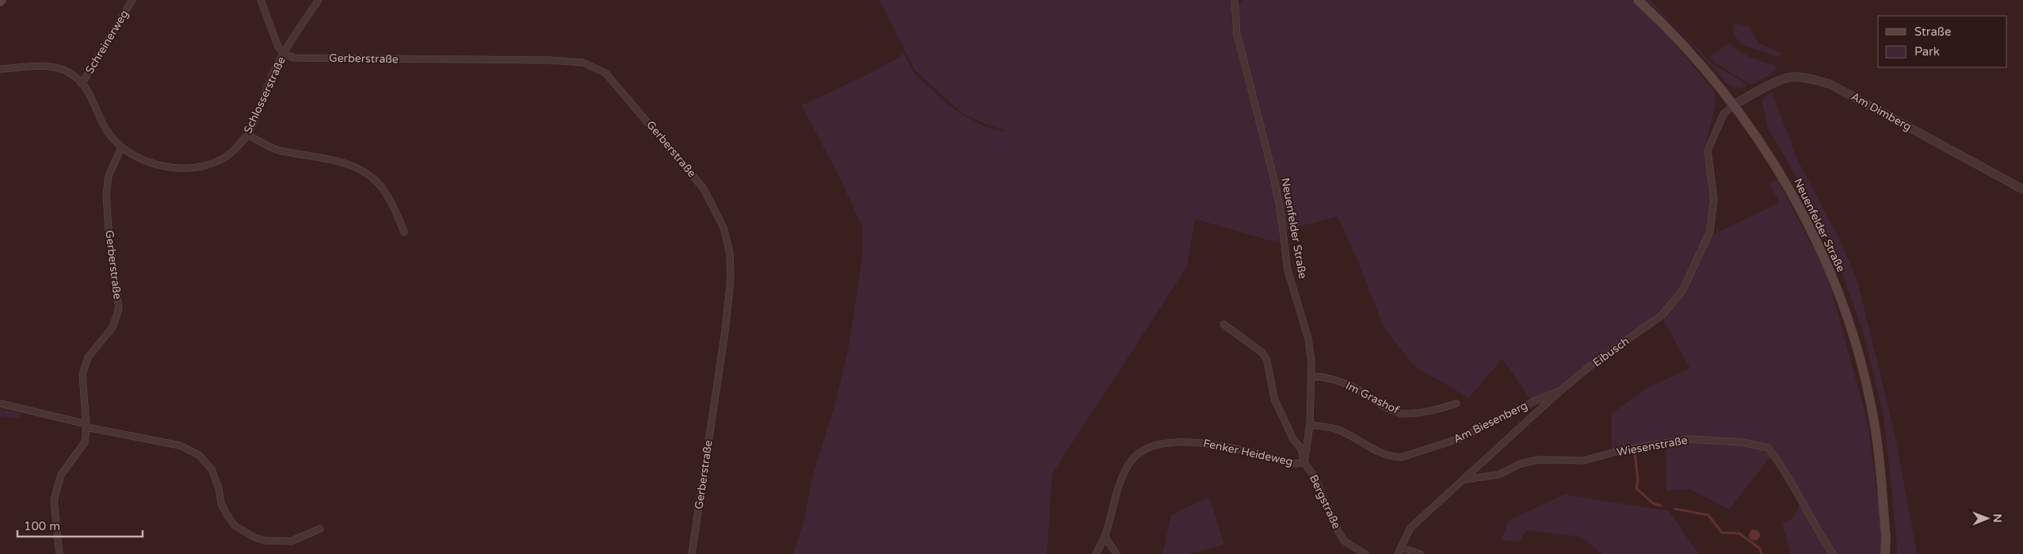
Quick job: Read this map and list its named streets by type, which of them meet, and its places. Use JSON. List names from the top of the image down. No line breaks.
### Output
{"streets":{"main road":["Neuenfelder Straße"],"street":["Schreinerweg","Gerberstraße","Schlosserstraße","Am Dimberg","Eibusch","Im Grashof","Am Biesenberg","Wiesenstraße","Fenker Heideweg","Bergstraße"]},"crossings":[["Schreinerweg","Schlosserstraße"],["Gerberstraße","Schlosserstraße"],["Am Dimberg","Neuenfelder Straße"],["Am Dimberg","Eibusch"],["Neuenfelder Straße","Eibusch"],["Neuenfelder Straße","Im Grashof"],["Neuenfelder Straße","Am Biesenberg"],["Neuenfelder Straße","Fenker Heideweg"],["Neuenfelder Straße","Bergstraße"],["Eibusch","Am Biesenberg"],["Eibusch","Wiesenstraße"],["Fenker Heideweg","Bergstraße"]],"legend":["Straße","Park"],"scale_bar":"100 m","north":"right"}
